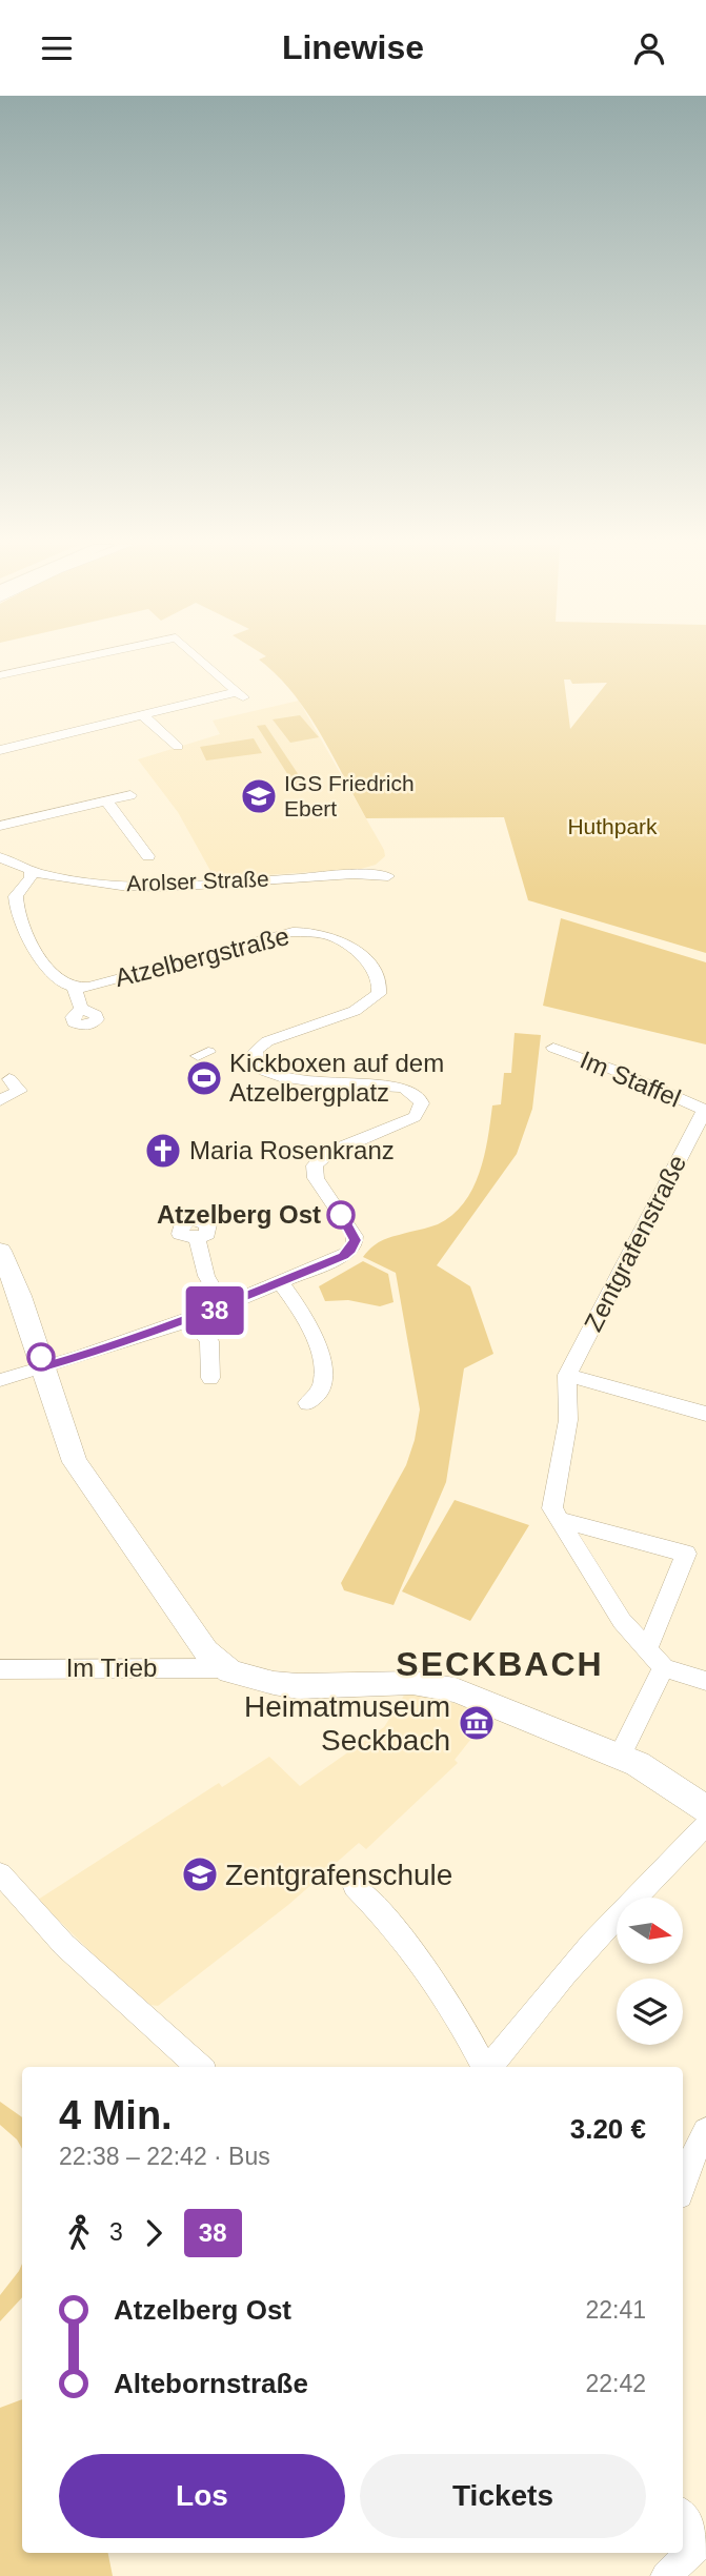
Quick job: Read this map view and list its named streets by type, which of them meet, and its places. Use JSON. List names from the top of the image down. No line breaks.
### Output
{"streets":{"street":["Arolser Straße","Atzelbergstraße","Im Staffel","Zentgrafenstraße","Im Trieb"]},"crossings":[["Im Staffel","Zentgrafenstraße"]],"districts":["SECKBACH"],"parks":["Huthpark"],"places":{"school or university":["IGS Friedrich Ebert","Zentgrafenschule"],"sports":["Kickboxen auf dem Atzelbergplatz"],"church":["Maria Rosenkranz"],"other":["Atzelberg Ost"],"museum":["Heimatmuseum Seckbach"]},"lines":["bus line 38"],"north":"right","page":{"header":"Linewise","on_map":"38","heading":["4 Min.","22:38 – 22:42 · Bus","3.20 €"],"legs":["3","38"],"list":[{"name":"Atzelberg Ost","value":"22:41"},{"name":"Altebornstraße","value":"22:42"}],"buttons":["Los","Tickets"]}}
